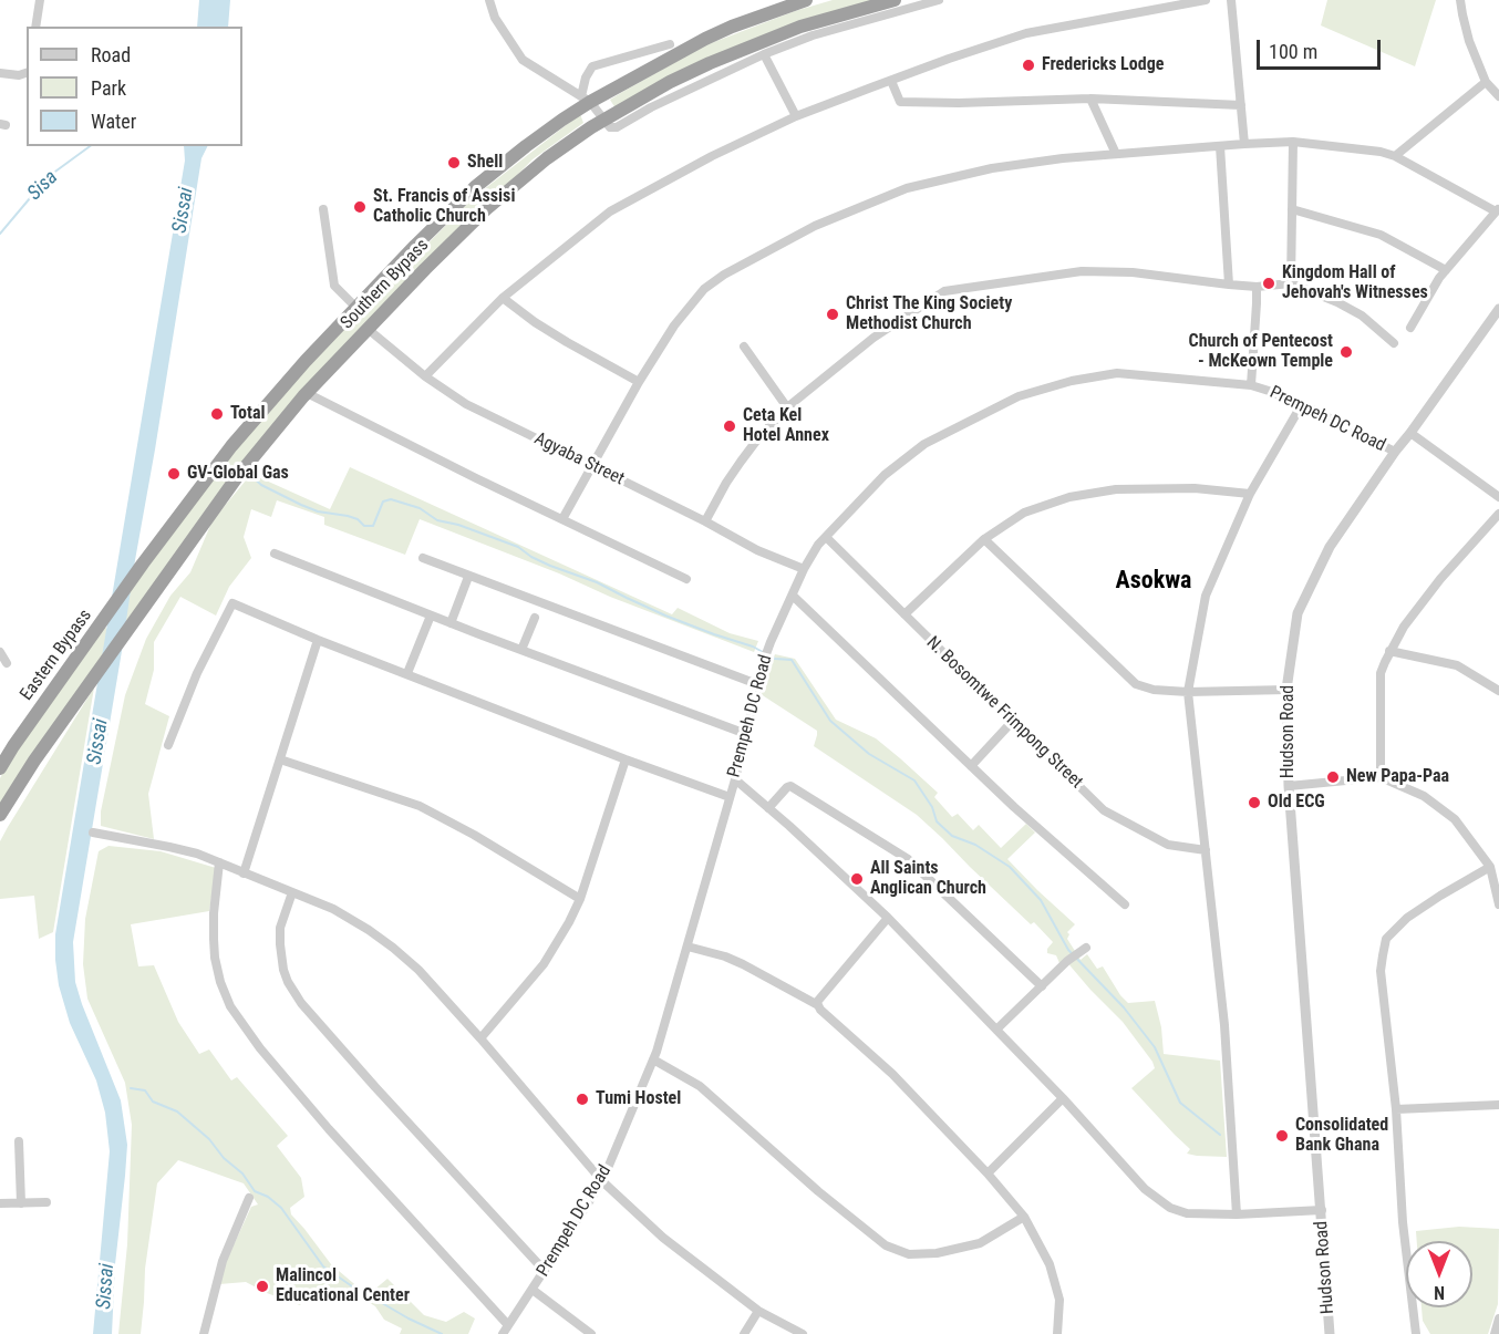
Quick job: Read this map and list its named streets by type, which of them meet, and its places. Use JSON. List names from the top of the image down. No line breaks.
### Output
{"streets":{"highway":["Southern Bypass","Eastern Bypass"],"street":["Prempeh DC Road","Agyaba Street","N. Bosomtwe Frimpong Street","Hudson Road"]},"crossings":[["Southern Bypass","Agyaba Street"],["Southern Bypass","Eastern Bypass"],["Prempeh DC Road","Agyaba Street"],["Prempeh DC Road","N. Bosomtwe Frimpong Street"],["Prempeh DC Road","Hudson Road"]],"districts":["Asokwa"],"water":["Sisa","Sissai"],"places":["Fredericks Lodge","Shell","St. Francis of Assisi Catholic Church","Kingdom Hall of Jehovah's Witnesses","Christ The King Society Methodist Church","Church of Pentecost - McKeown Temple","Total","Ceta Kel Hotel Annex","GV-Global Gas","New Papa-Paa","Old ECG","All Saints Anglican Church","Tumi Hostel","Consolidated Bank Ghana","Malincol Educational Center"],"legend":["Road","Park","Water"],"scale_bar":"100 m","north":"bottom"}
